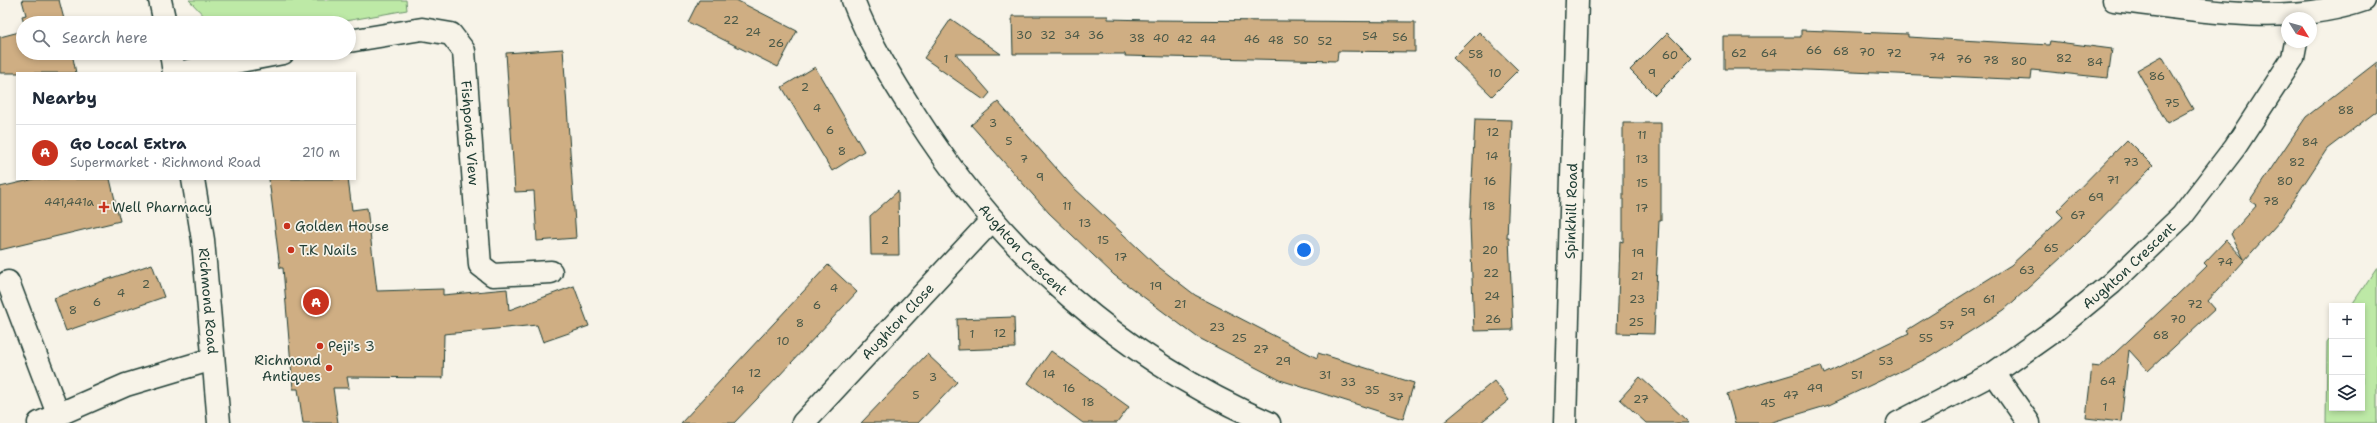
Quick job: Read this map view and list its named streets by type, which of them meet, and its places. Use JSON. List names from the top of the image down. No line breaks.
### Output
{"streets":{"street":["Fishponds View","Spinkhill Road","Aughton Crescent","Richmond Road","Aughton Close"]},"crossings":[["Aughton Crescent","Aughton Close"]],"places":{"health":["Well Pharmacy"],"other":["Golden House","T.K Nails","Peji's 3","Richmond Antiques"]},"house_numbers":["22","24","30","32","34","36","54","56","38","40","42","44","46","48","50","52","26","66","68","70","62","64","72","58","60","74","82","1","76","78","80","84","10","9","86","2","75","4","88","3","6","12","11","5","84","8","14","7","13","73","82","9","71","16","80","15","69","78","441,441a","11","18","17","67","13","2","15","65","20","19","17","74","63","22","21","2","19","4","4","24","23","61","6","21","72","6","8","59","26","70","25","8","57","23","12","1","68","25","55","10","27","29","53","12","14","31","51","3","64","33","16","49","14","35","5","47","37","27","18","45","1"],"north":"bottom right","page":{"search":"Search here","heading":"Nearby","list":[{"mark":"A","name":"Go Local Extra","note":"Supermarket · Richmond Road","value":"210 m"}],"pins":"A","map_buttons":["+","−"]}}
